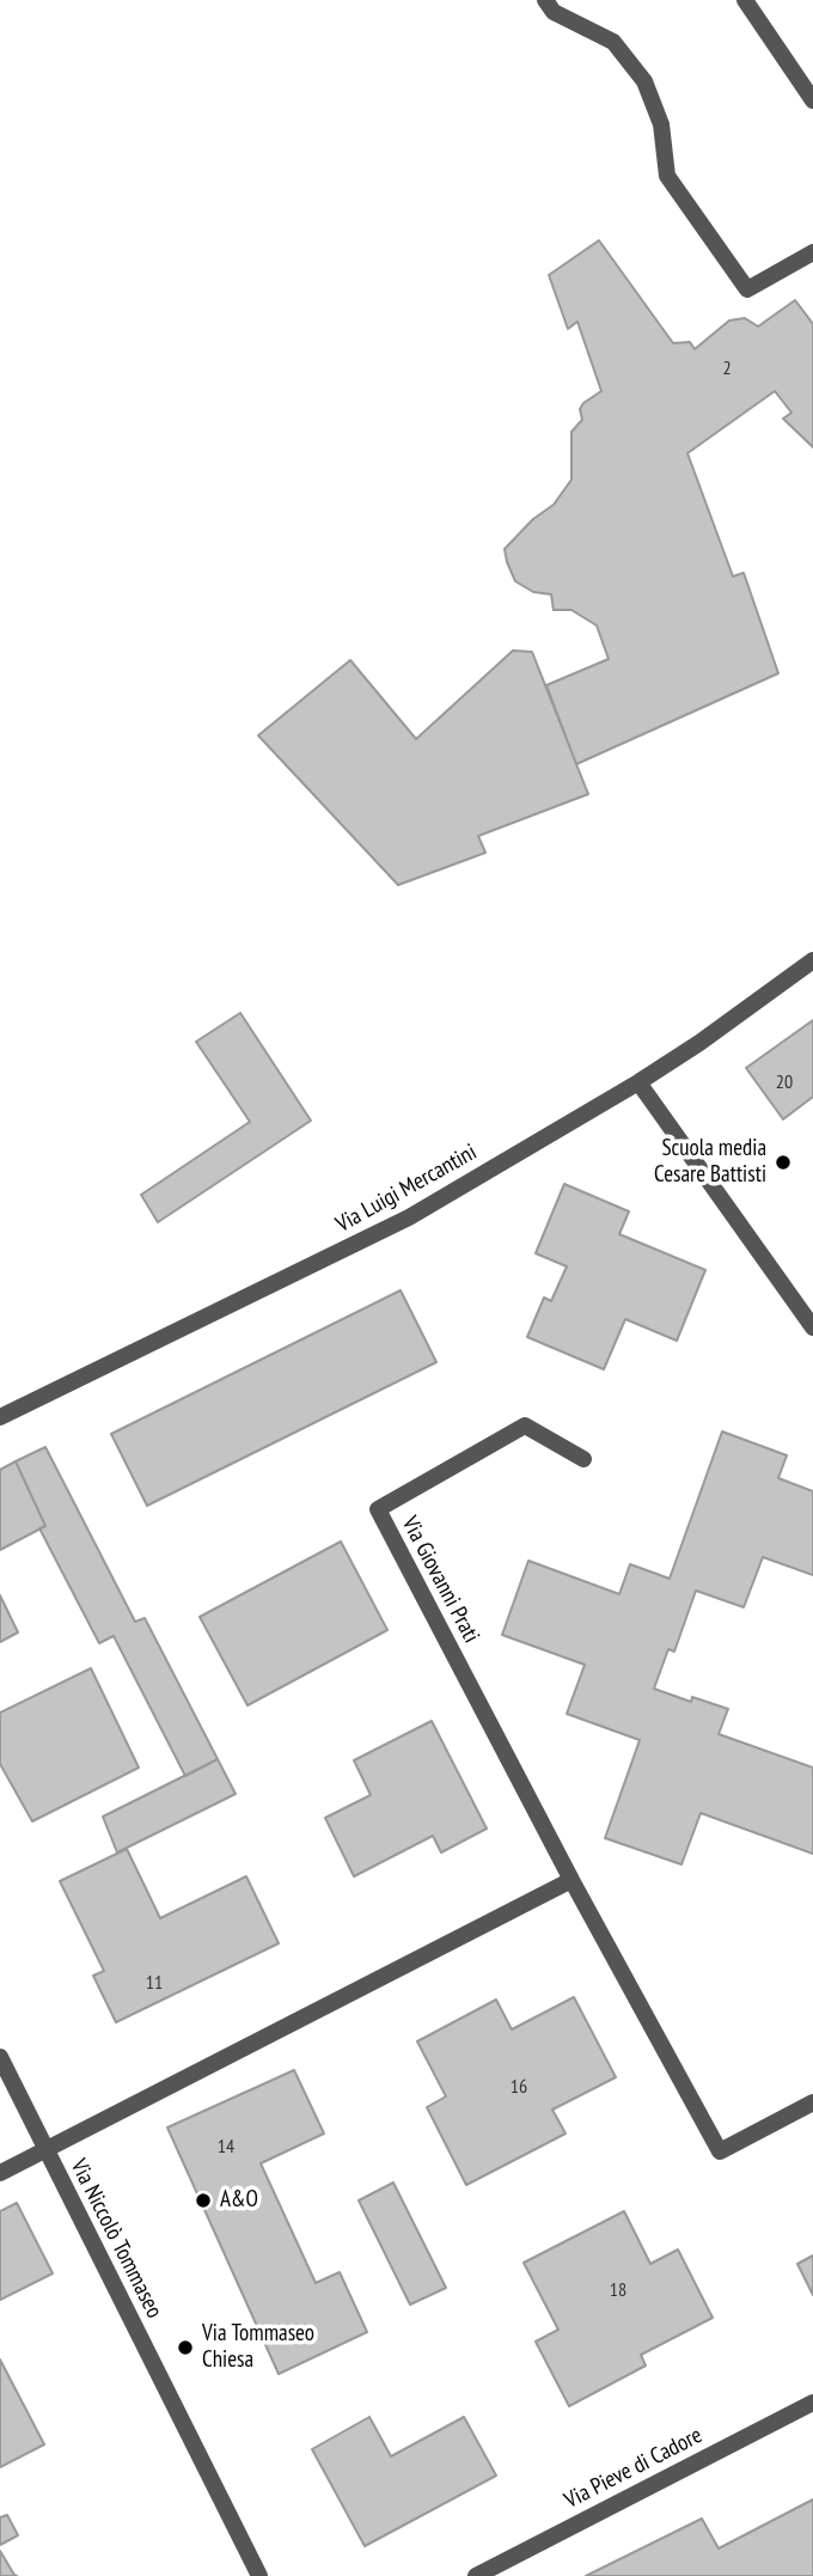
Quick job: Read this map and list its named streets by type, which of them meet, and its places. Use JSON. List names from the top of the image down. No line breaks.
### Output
{"streets":{"street":["Via Luigi Mercantini","Via Giovanni Prati","Via Niccolò Tommaseo","Via Pieve di Cadore"]},"places":["Scuola media Cesare Battisti","A&O","Via Tommaseo Chiesa"],"house_numbers":["2","20","11","16","14","18"]}
